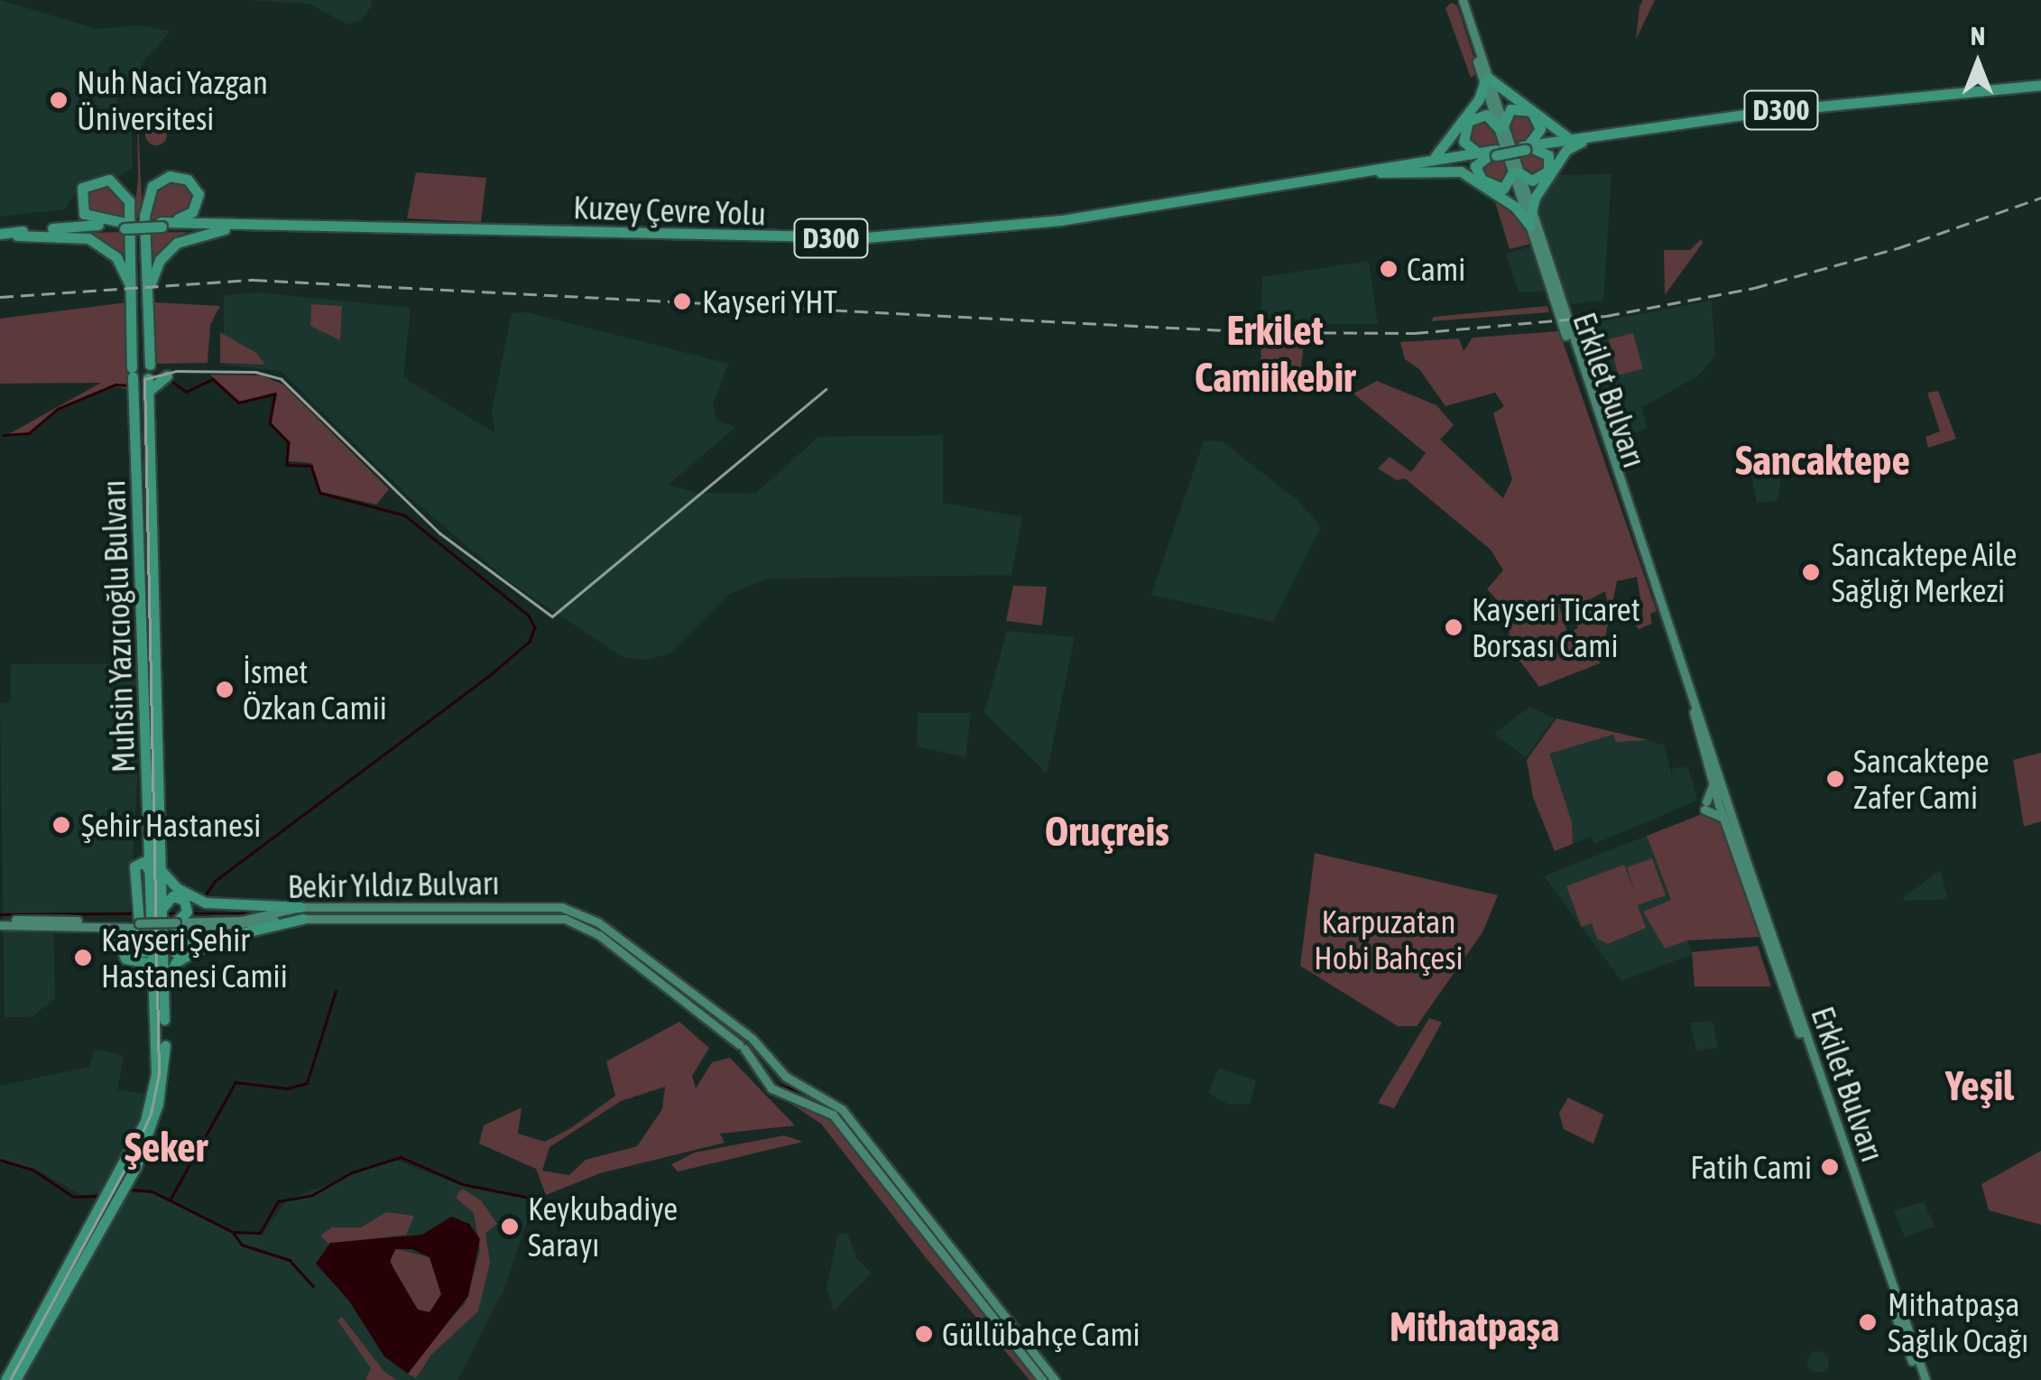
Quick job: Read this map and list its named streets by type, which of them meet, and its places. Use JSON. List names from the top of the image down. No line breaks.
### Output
{"streets":{"highway":["D300","Kuzey Çevre Yolu","Muhsin Yazıcıoğlu Bulvarı"],"main road":["Erkilet Bulvarı","Bekir Yıldız Bulvarı"]},"crossings":[["D300","Kuzey Çevre Yolu"],["D300","Muhsin Yazıcıoğlu Bulvarı"]],"districts":["Erkilet Camiikebir","Sancaktepe","Oruçreis","Yeşil","Şeker","Mithatpaşa"],"parks":["Karpuzatan Hobi Bahçesi"],"places":["Nuh Naci Yazgan Üniversitesi","Cami","Kayseri YHT","Sancaktepe Aile Sağlığı Merkezi","Kayseri Ticaret Borsası Cami","İsmet Özkan Camii","Sancaktepe Zafer Cami","Şehir Hastanesi","Kayseri Şehir Hastanesi Camii","Fatih Cami","Keykubadiye Sarayı","Mithatpaşa Sağlık Ocağı","Güllübahçe Cami"],"north":"top"}
